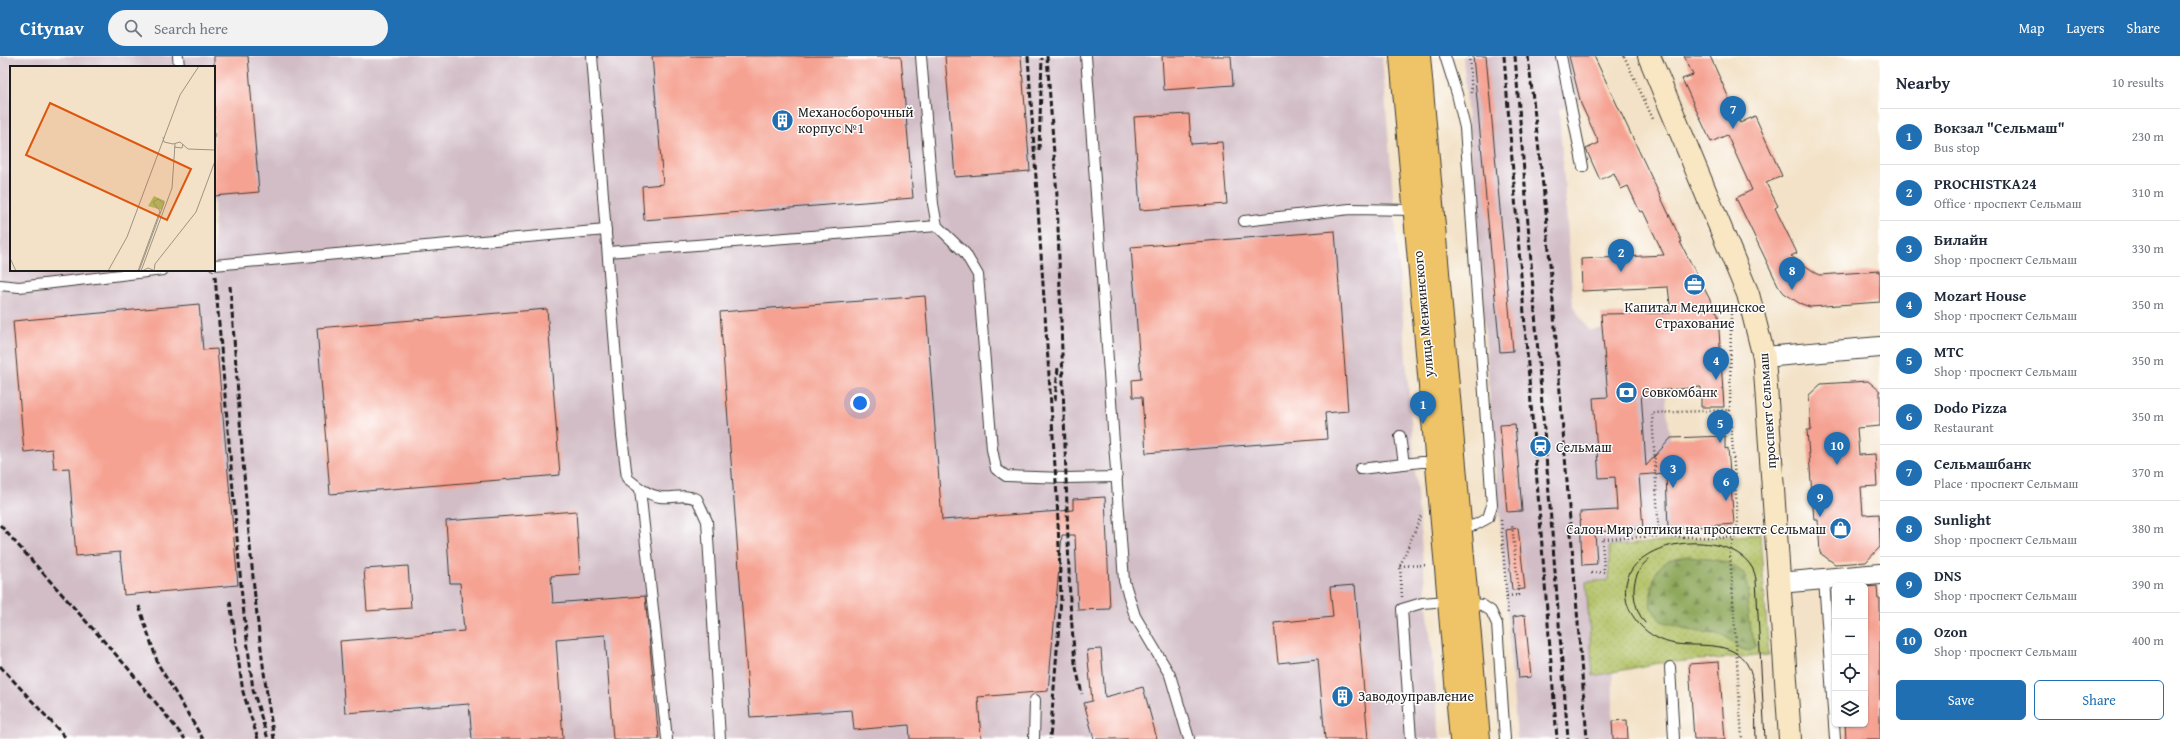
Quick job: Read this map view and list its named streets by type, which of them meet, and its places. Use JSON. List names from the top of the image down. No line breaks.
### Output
{"streets":{"main road":["улица Менжинского","проспект Сельмаш"]},"places":{"building":["Механосборочный корпус №1","Заводоуправление"],"office":["Капитал Медицинское Страхование"],"bank":["Совкомбанк"],"station":["Сельмаш"],"shop":["Салон Мир оптики на проспекте Сельмаш"]},"page":{"header":"Citynav","search":"Search here","nav":["Map","Layers","Share"],"heading":["Nearby","10 results"],"pins":["7","2","8","4","1","5","10","3","6","9"],"list":[{"mark":"1","name":"Вокзал \"Сельмаш\"","note":"Bus stop","value":"230 m"},{"mark":"2","name":"PROCHISTKA24","note":"Office · проспект Сельмаш","value":"310 m"},{"mark":"3","name":"Билайн","note":"Shop · проспект Сельмаш","value":"330 m"},{"mark":"4","name":"Mozart House","note":"Shop · проспект Сельмаш","value":"350 m"},{"mark":"5","name":"МТС","note":"Shop · проспект Сельмаш","value":"350 m"},{"mark":"6","name":"Dodo Pizza","note":"Restaurant","value":"350 m"},{"mark":"7","name":"Сельмашбанк","note":"Place · проспект Сельмаш","value":"370 m"},{"mark":"8","name":"Sunlight","note":"Shop · проспект Сельмаш","value":"380 m"},{"mark":"9","name":"DNS","note":"Shop · проспект Сельмаш","value":"390 m"},{"mark":"10","name":"Ozon","note":"Shop · проспект Сельмаш","value":"400 m"}],"map_buttons":["+","−"],"buttons":["Save","Share"]}}
